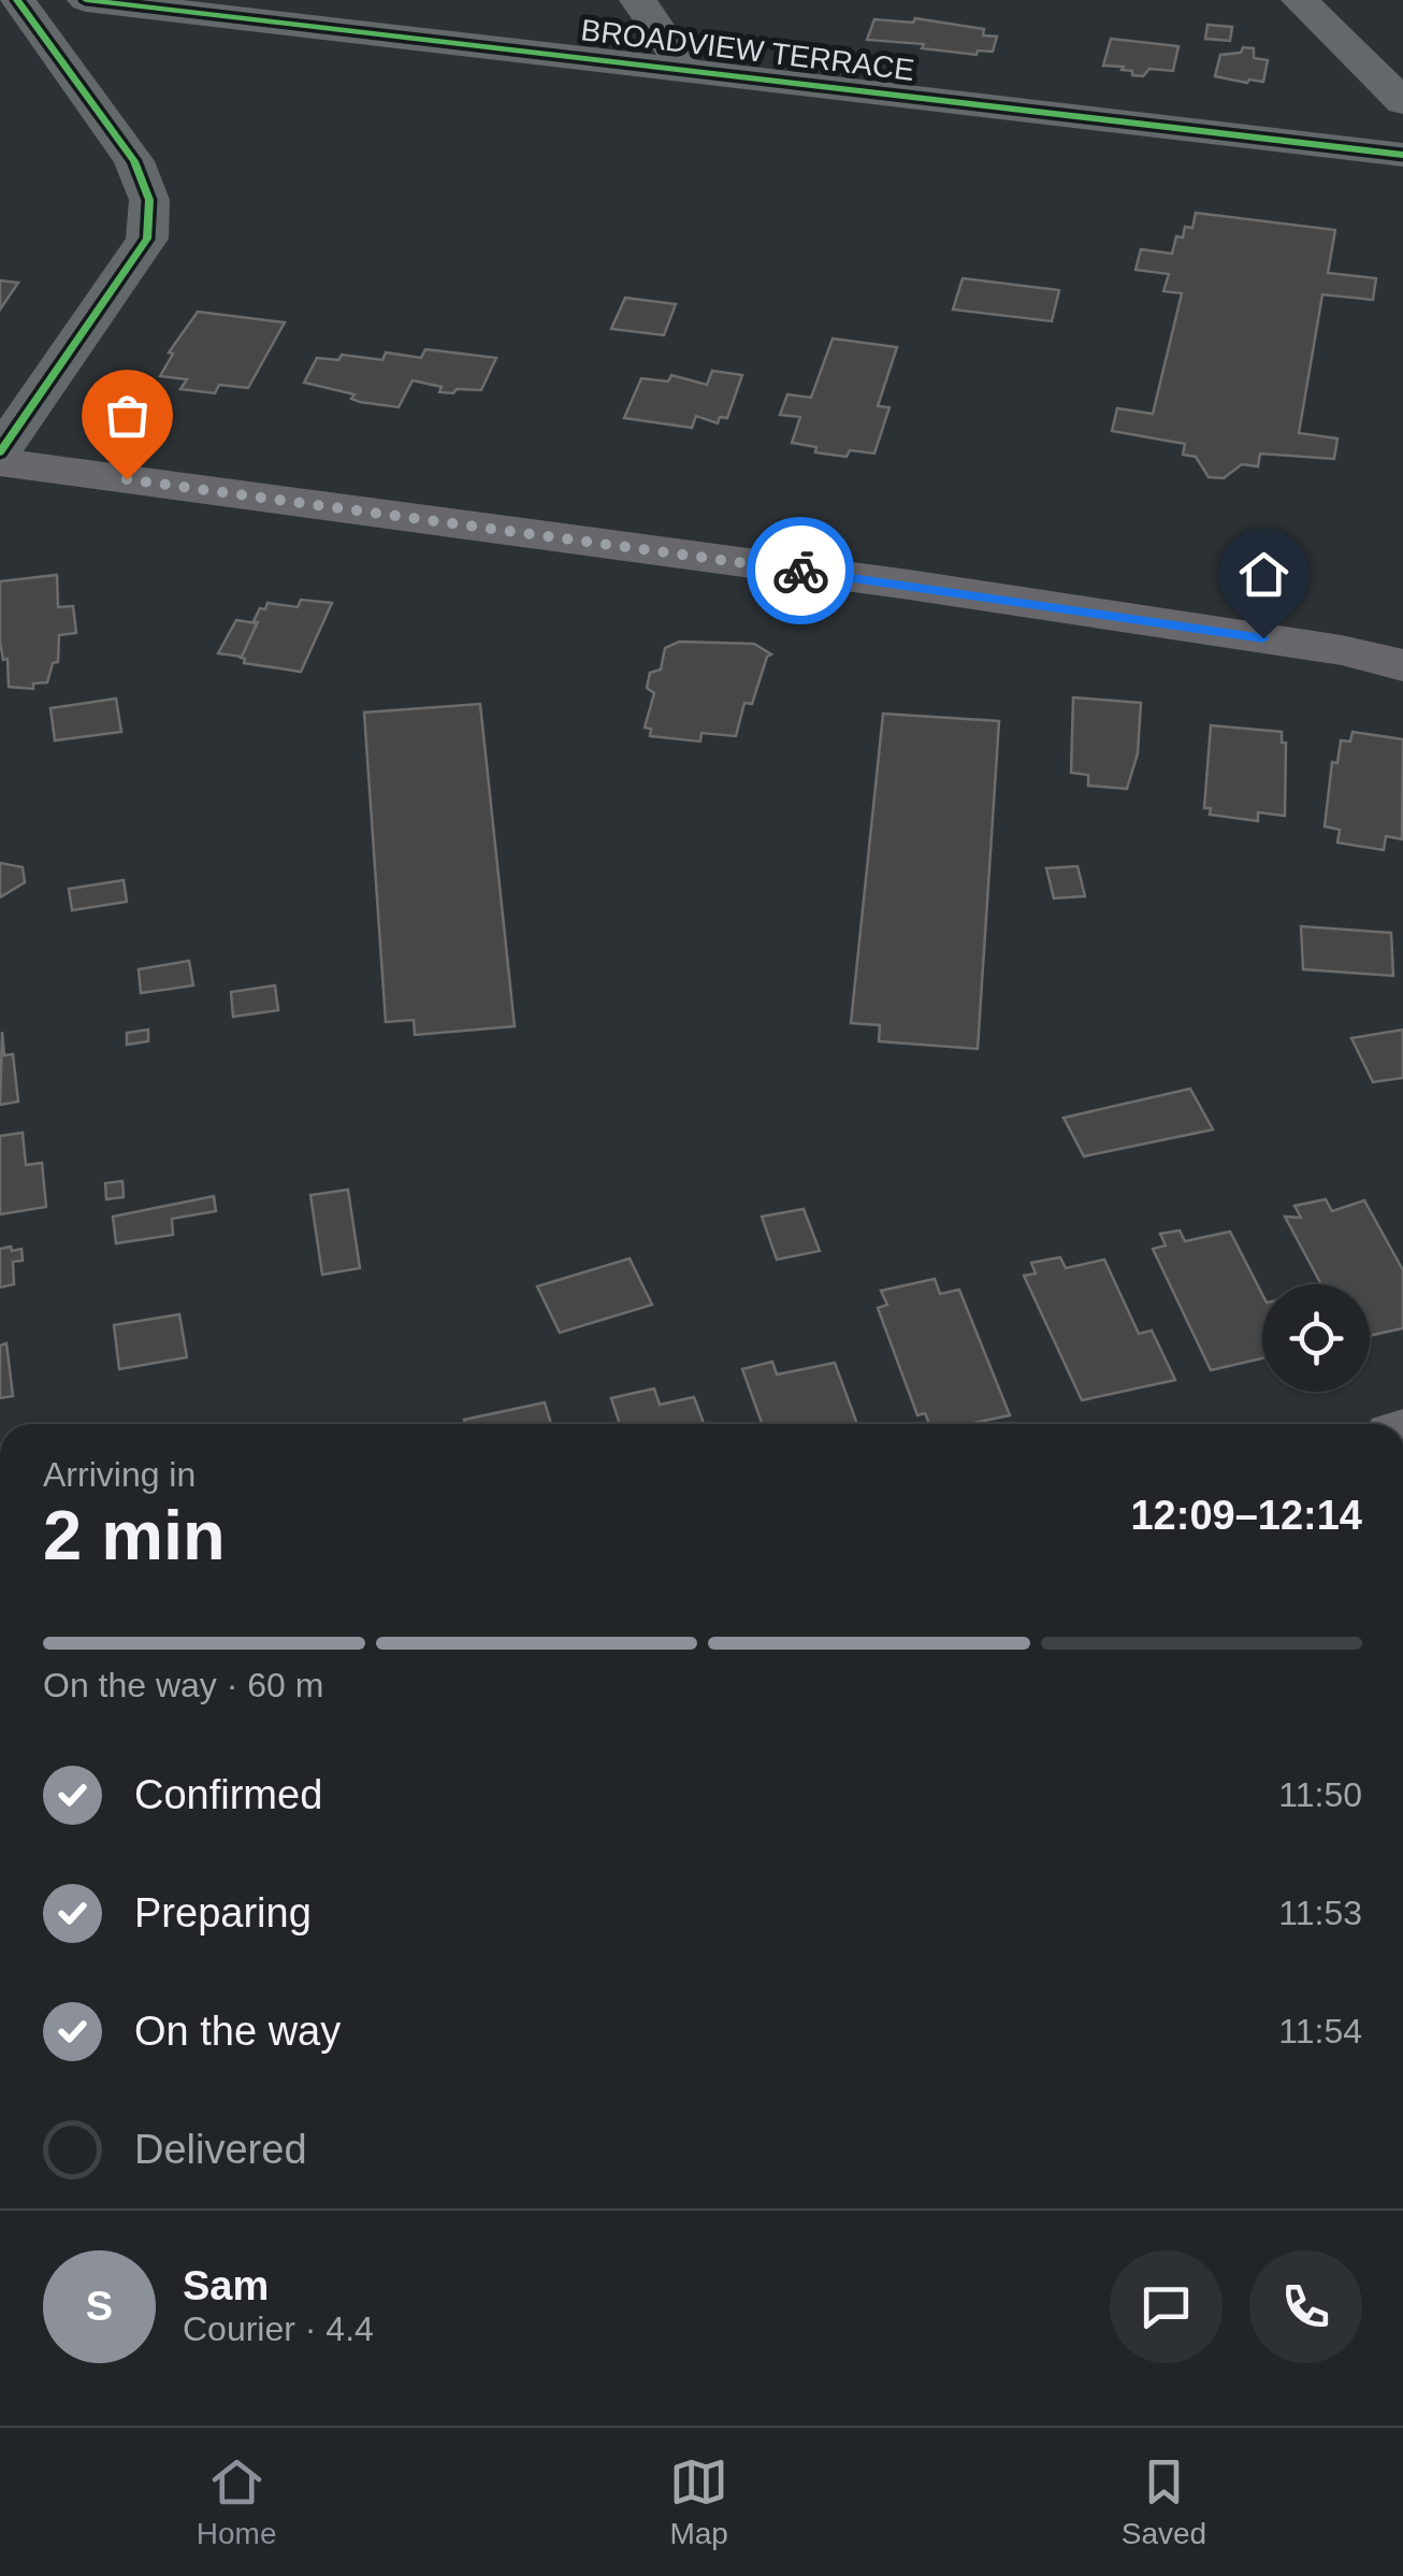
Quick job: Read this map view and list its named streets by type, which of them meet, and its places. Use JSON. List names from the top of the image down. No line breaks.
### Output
{"streets":{"street":["BROADVIEW TERRACE"]},"page":{"heading":["2 min","Arriving in","12:09–12:14"],"panel":["Sam","Courier · 4.4"],"bar":"On the way · 60 m","list":[["Confirmed","11:50"],["Preparing","11:53"],["On the way","11:54"],"Delivered"],"round":"S","tabs":["Home","Map","Saved"]}}
